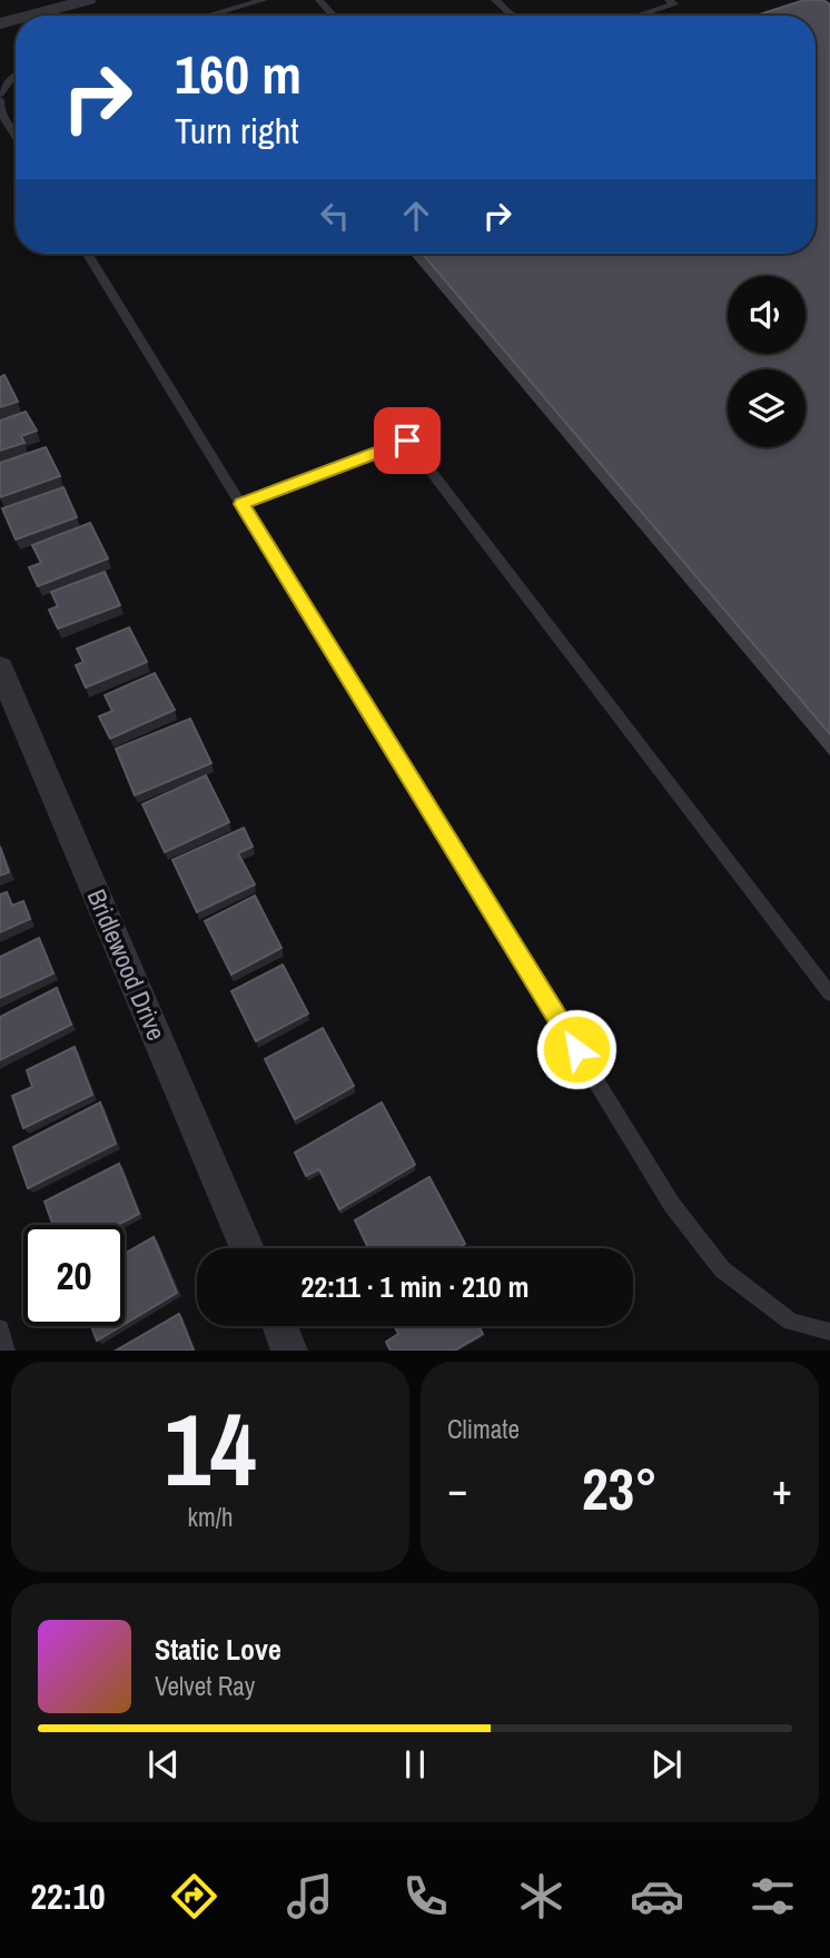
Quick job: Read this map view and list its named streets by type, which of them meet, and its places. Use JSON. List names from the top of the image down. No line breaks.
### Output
{"streets":{"street":["Bridlewood Drive"]},"page":{"turn":["160 m","Turn right"],"limit":"20","trip":"22:11 · 1 min · 210 m","tile":[["14","km/h"],"Climate"],"heat":["−","23°","+"],"song":["Static Love","Velvet Ray"],"tabs":"22:10"}}
